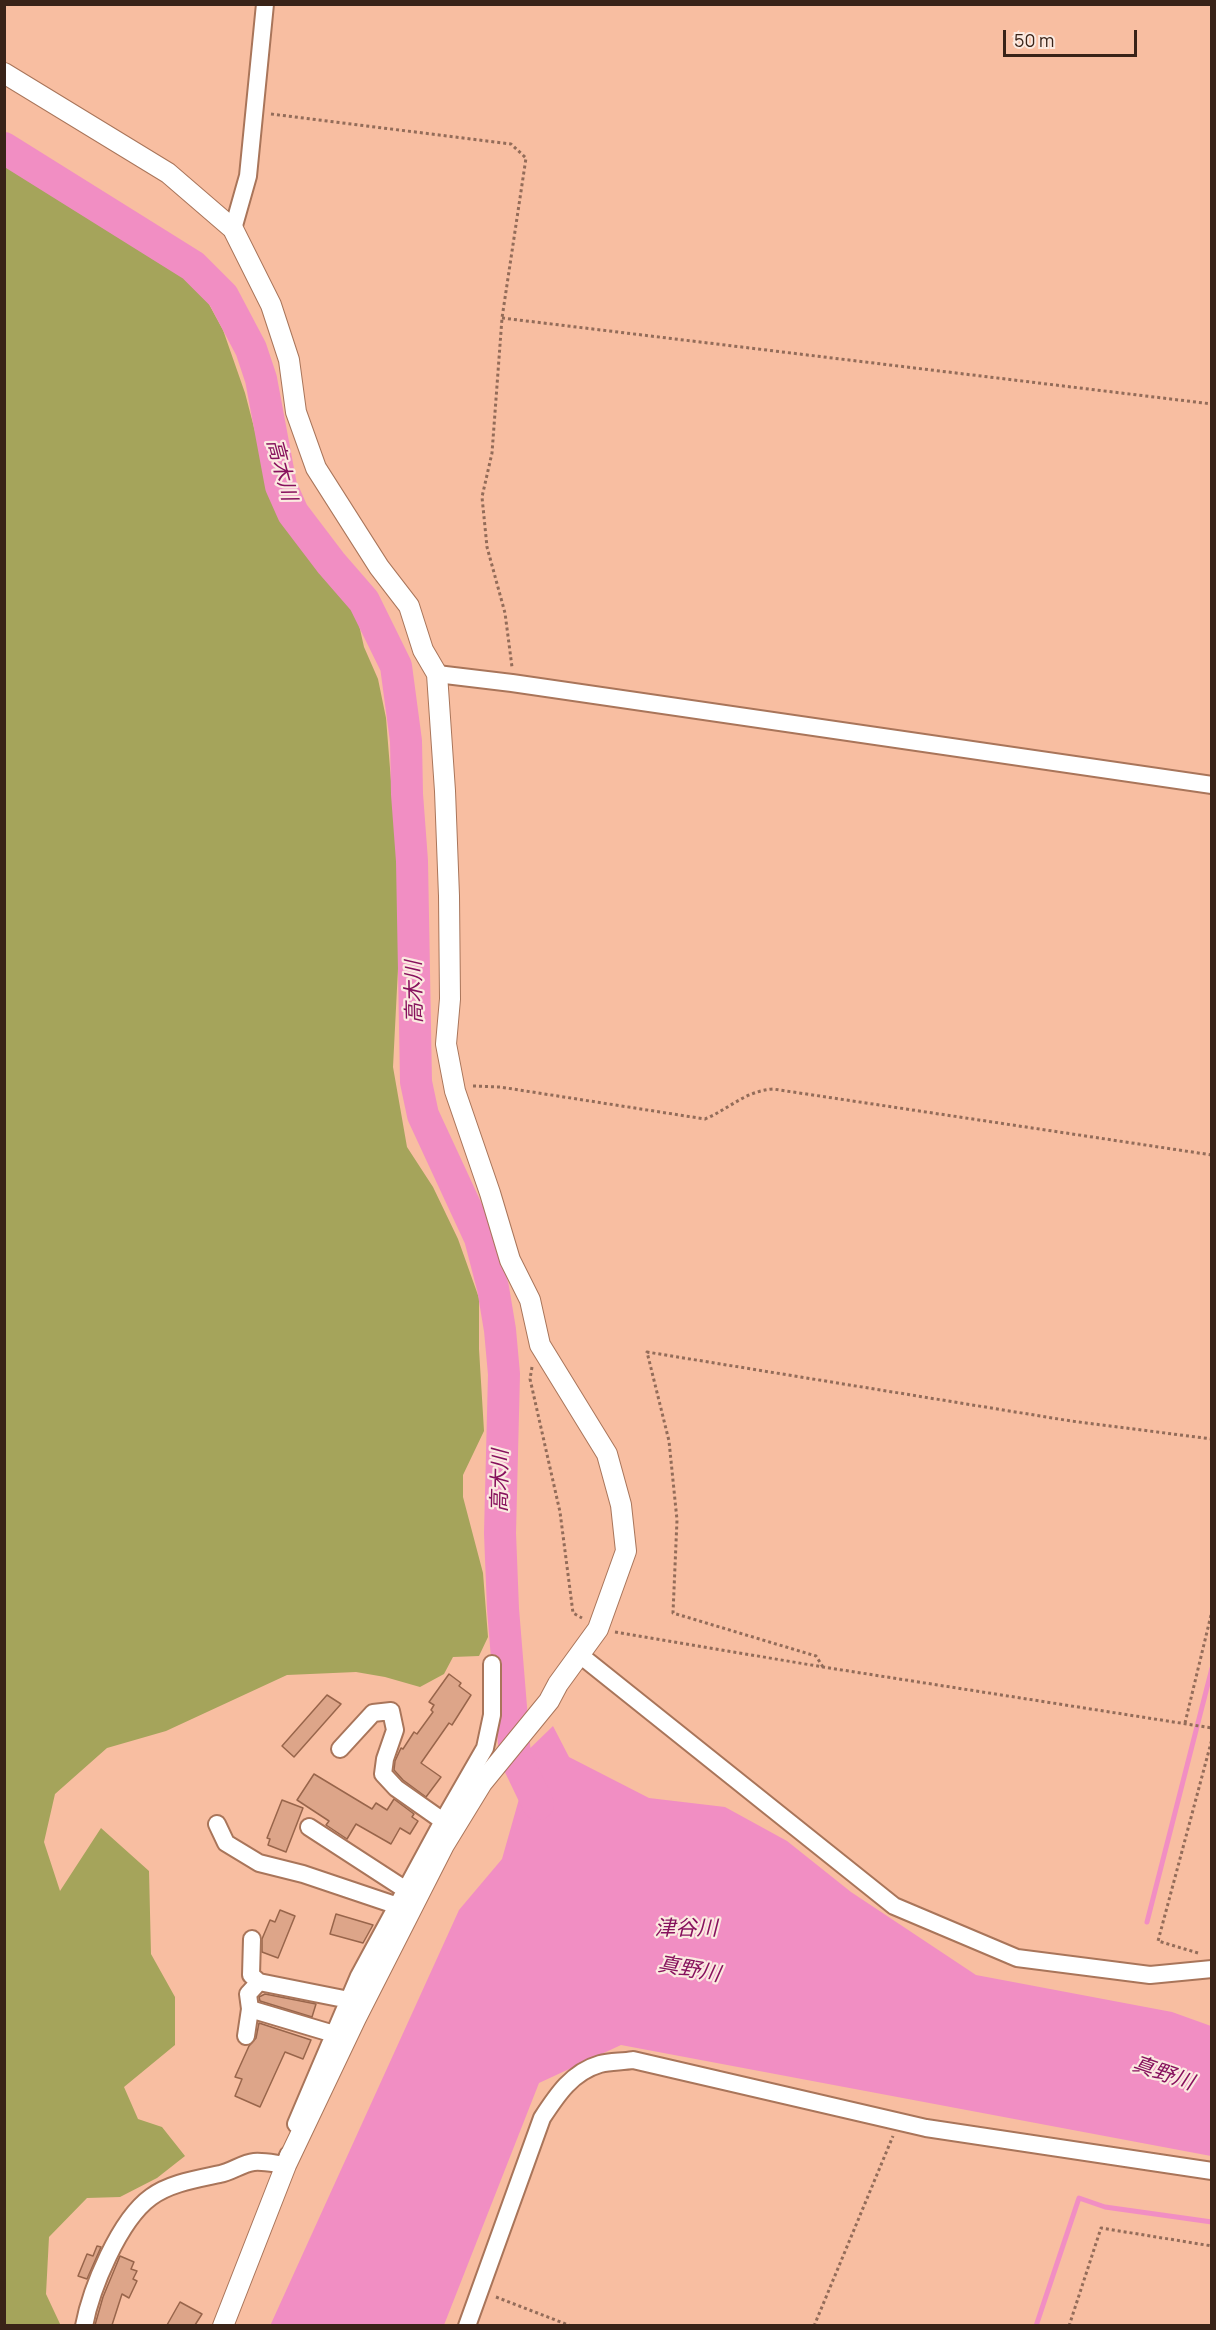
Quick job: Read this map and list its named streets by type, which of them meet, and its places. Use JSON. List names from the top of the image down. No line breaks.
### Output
{"water":["高木川","津谷川","真野川"],"scale_bar":"50 m"}
